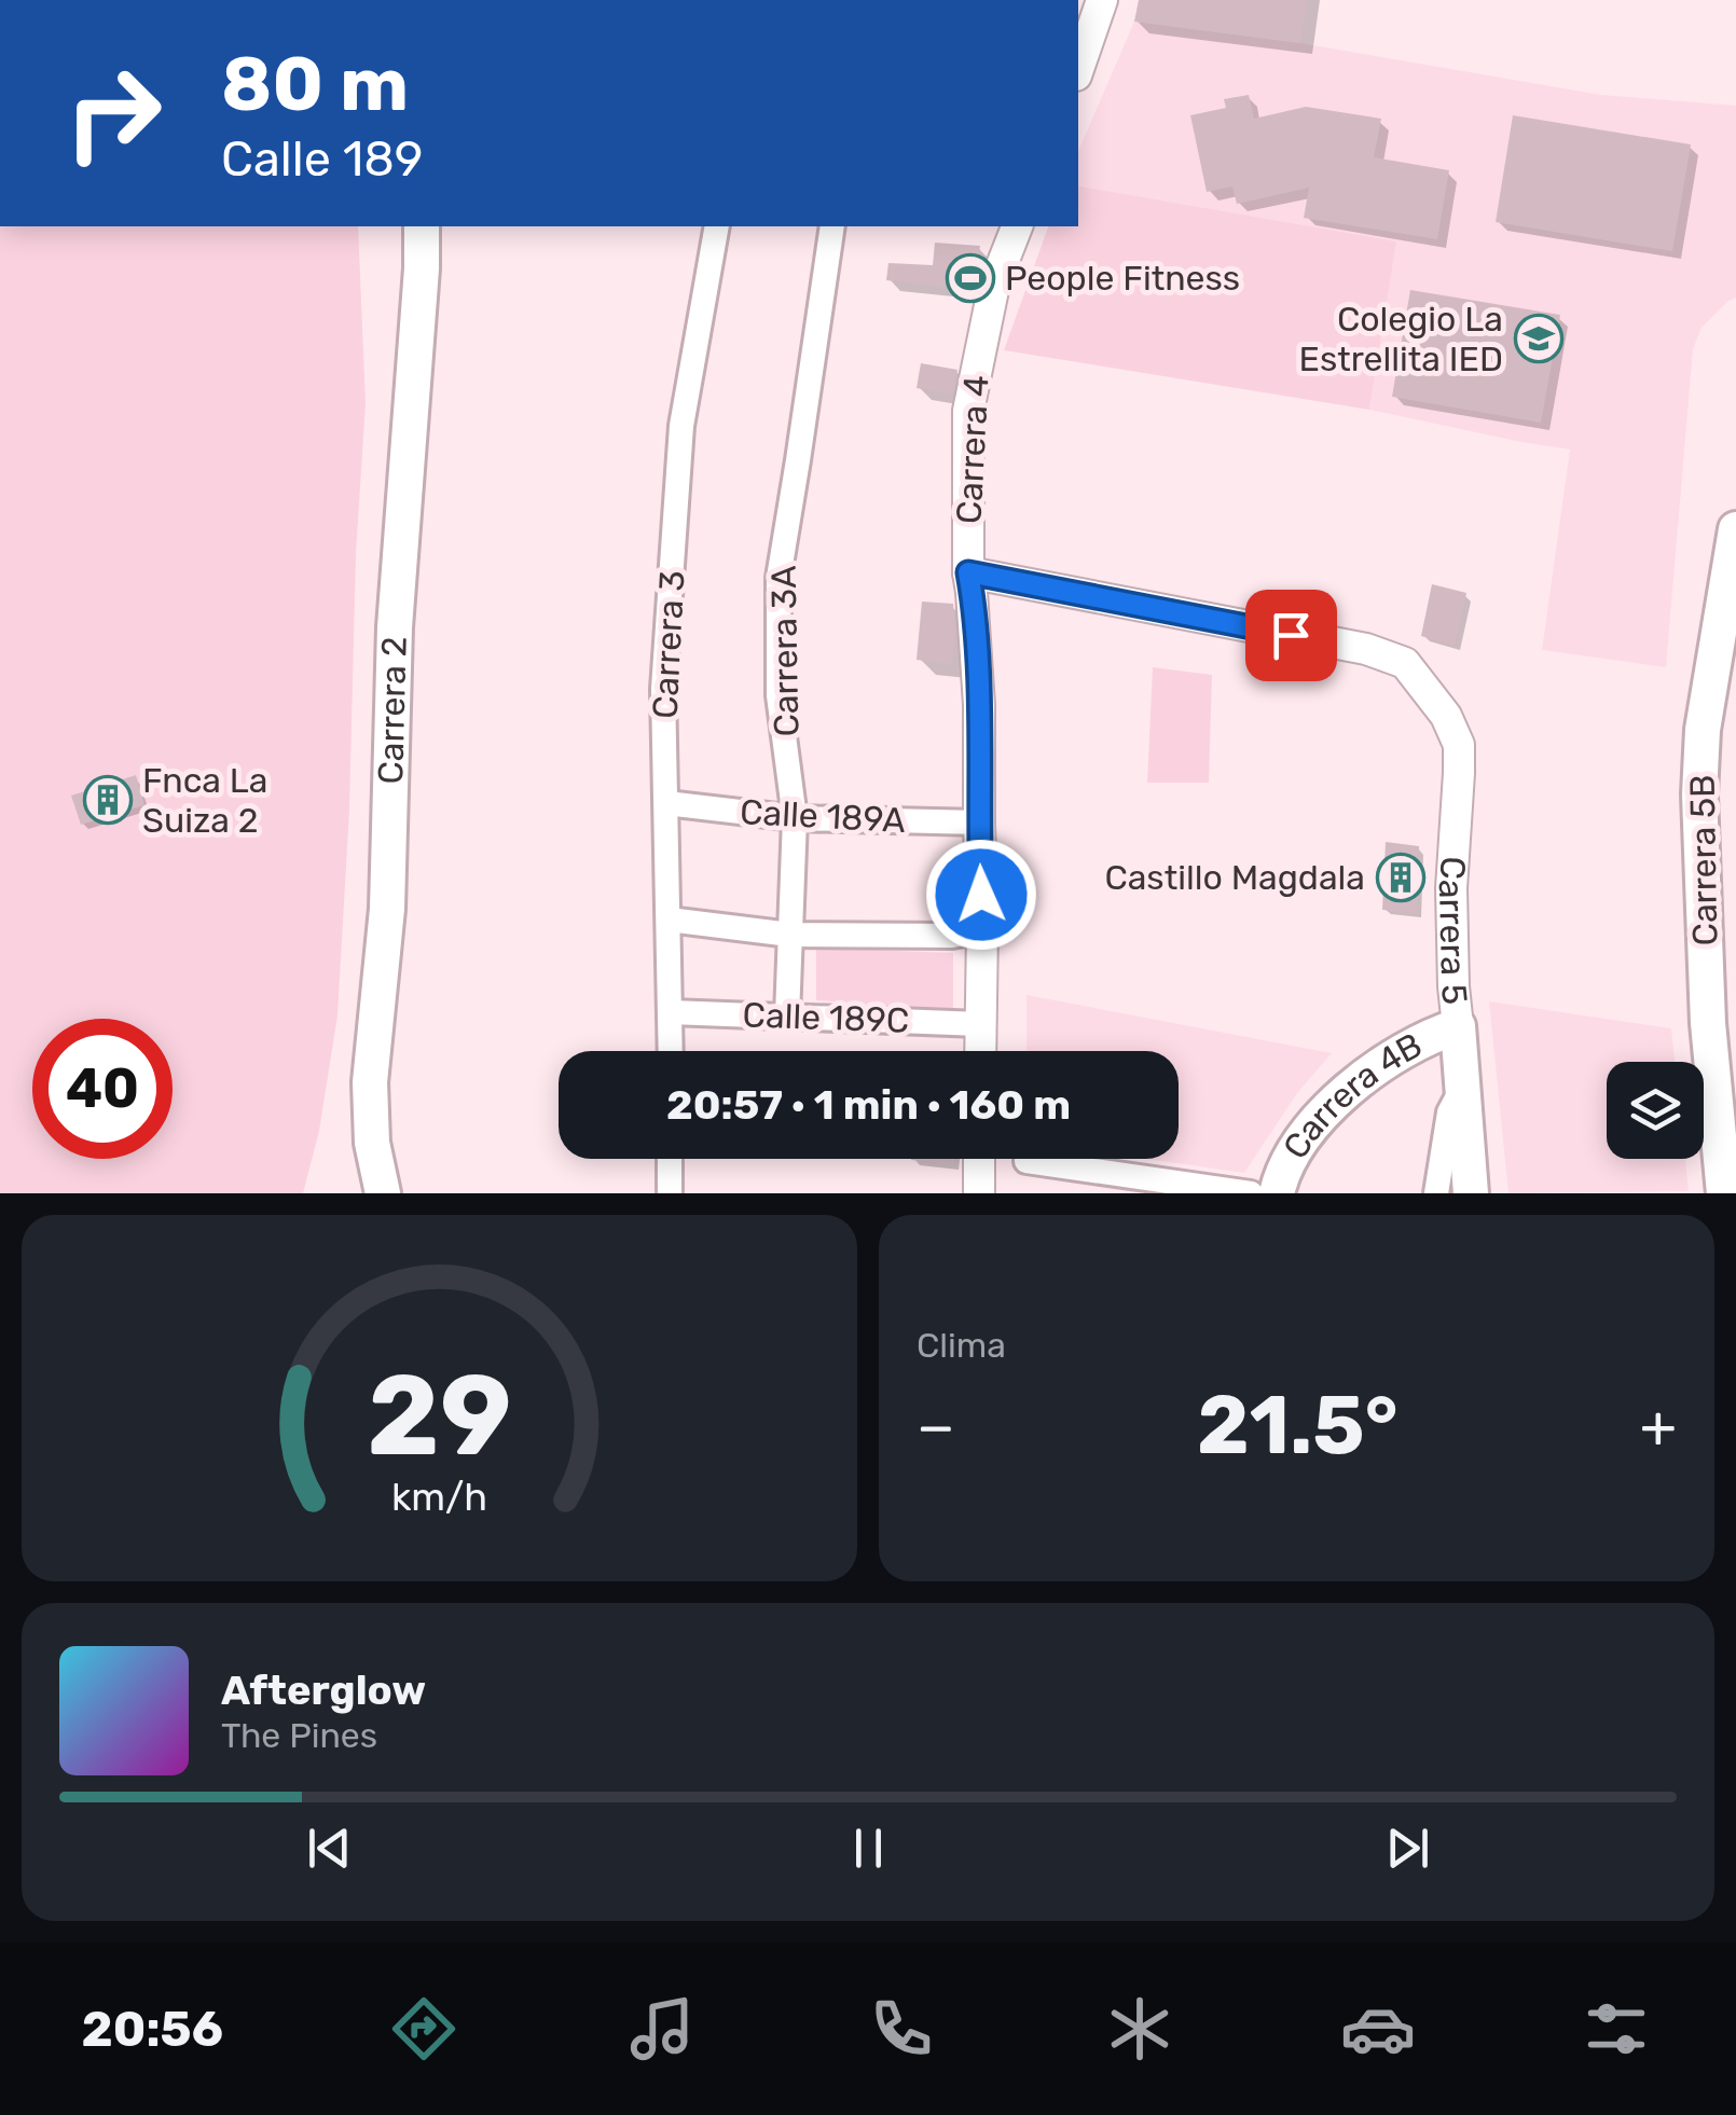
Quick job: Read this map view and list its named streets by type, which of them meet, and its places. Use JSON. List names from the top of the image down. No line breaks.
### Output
{"streets":{"main road":["Carrera 2","Carrera 5B","Carrera 5","Carrera 4B"],"street":["Carrera 4","Carrera 3","Carrera 3A","Calle 189A","Calle 189C"]},"crossings":[["Carrera 4","Calle 189A"],["Carrera 4","Carrera 5"],["Carrera 4","Calle 189C"],["Carrera 3","Calle 189A"],["Carrera 3","Calle 189C"],["Carrera 3A","Calle 189A"],["Carrera 3A","Calle 189C"],["Carrera 5","Carrera 4B"]],"places":{"sports":["People Fitness"],"school or university":["Colegio La Estrellita IED"],"building":["Fnca La Suiza 2","Castillo Magdala"]},"page":{"turn":["80 m","Calle 189"],"limit":"40","trip":"20:57 · 1 min · 160 m","tile":"Clima","heat":["−","21.5°","+"],"song":["Afterglow","The Pines"],"tabs":"20:56","gauge":["29","km/h"]}}
